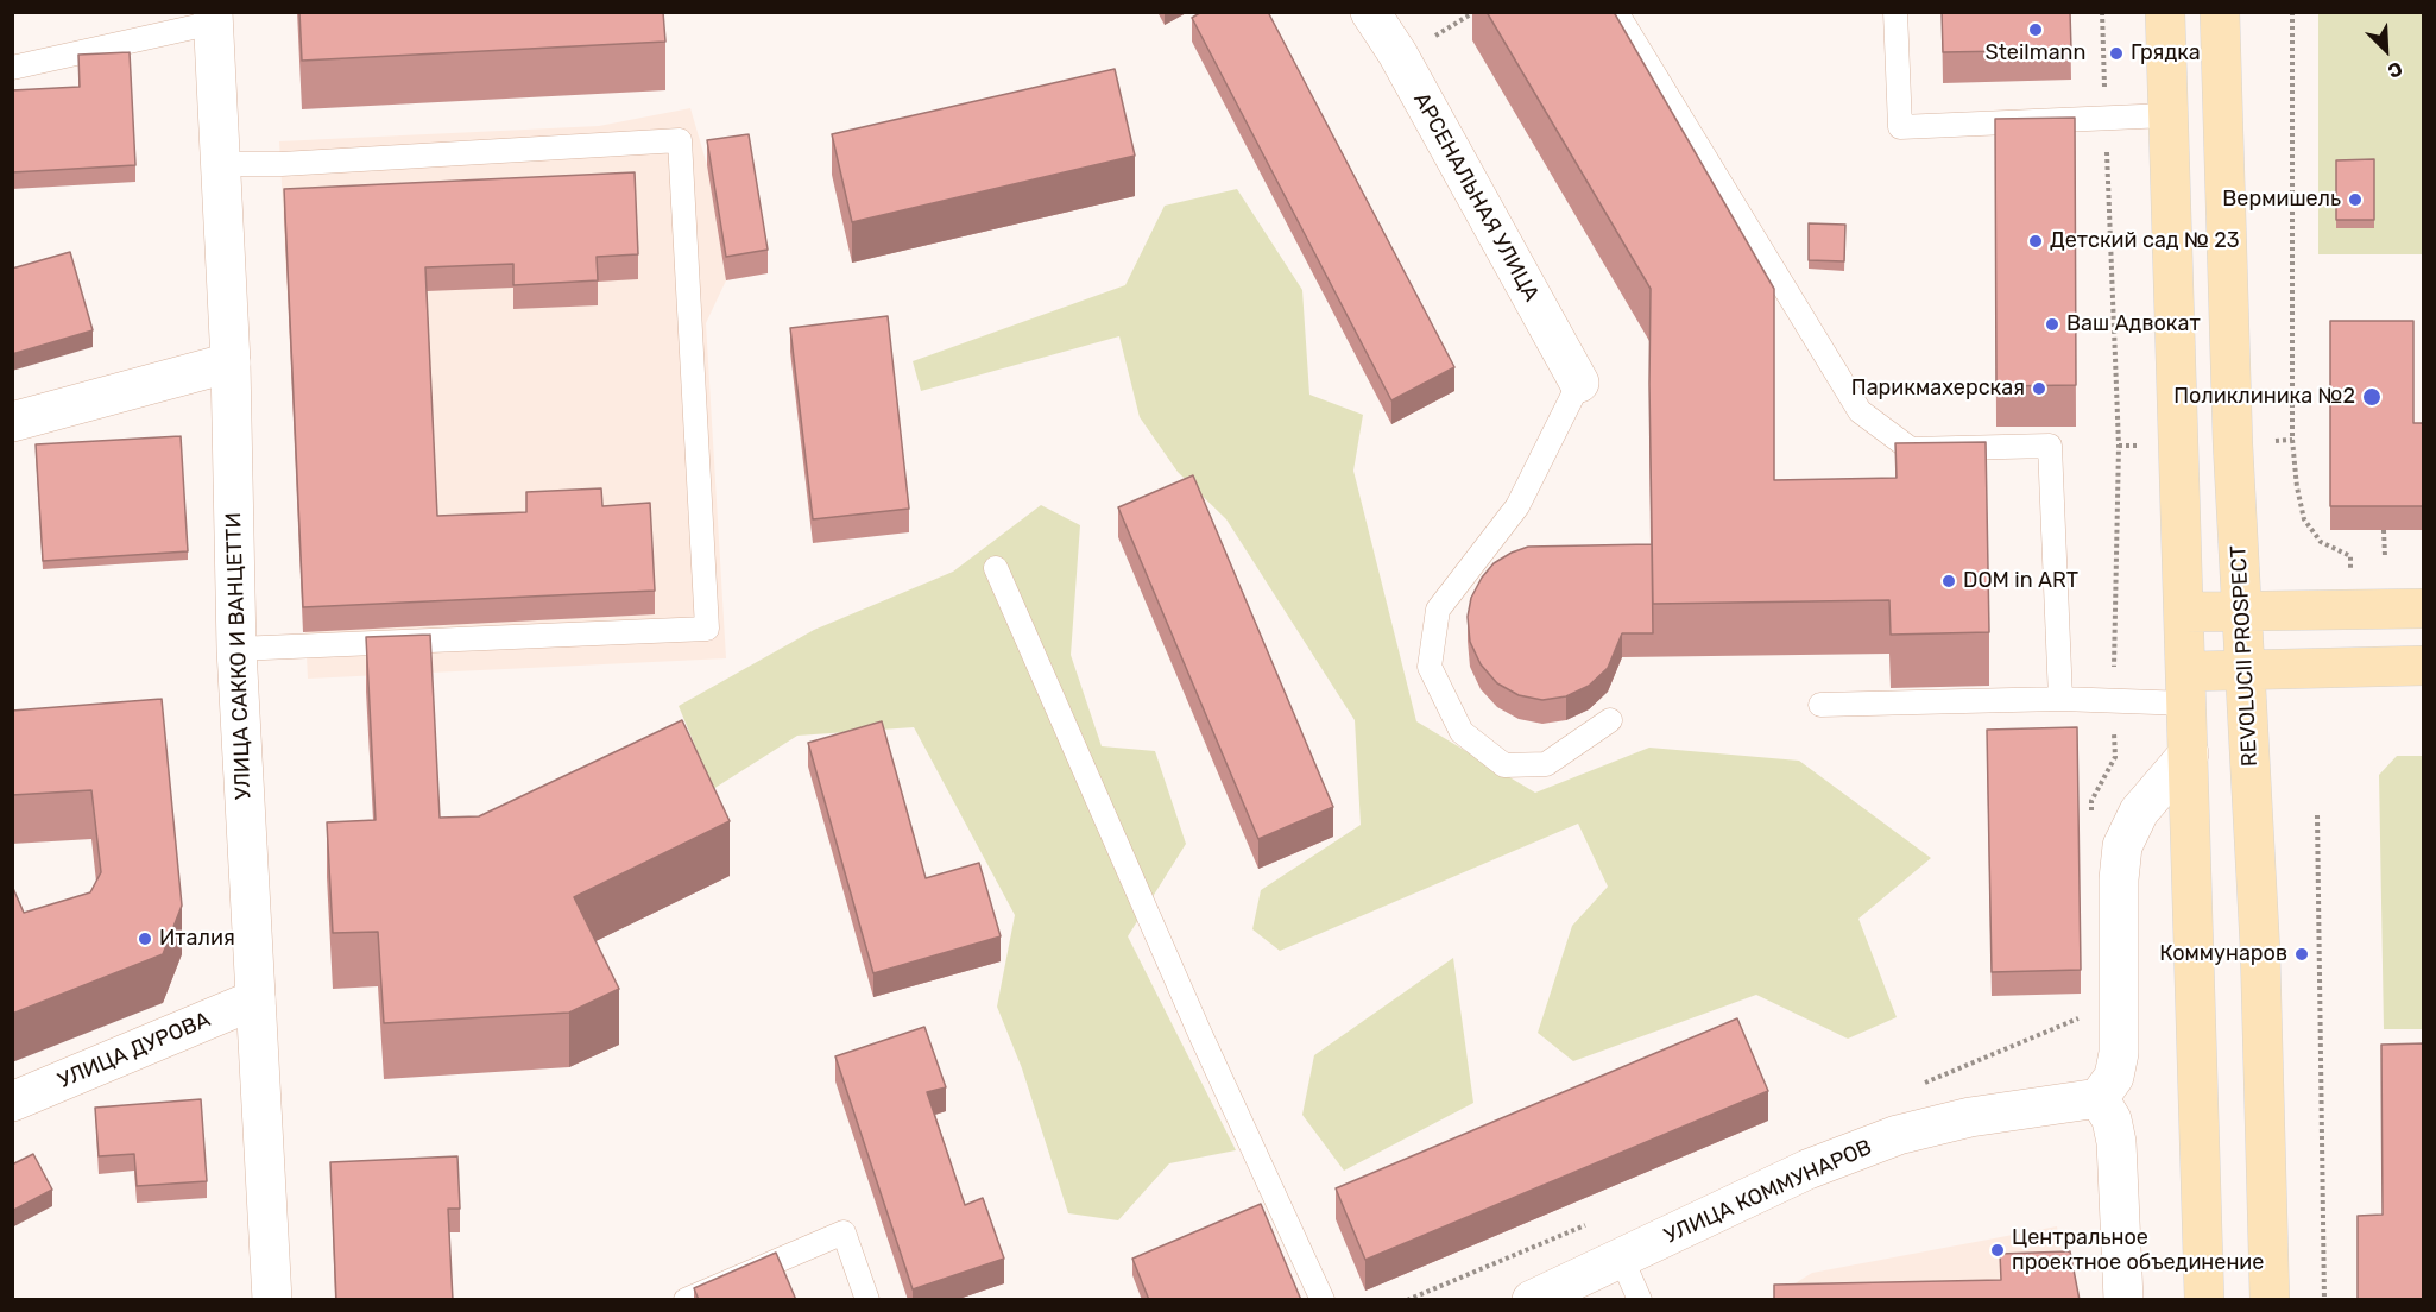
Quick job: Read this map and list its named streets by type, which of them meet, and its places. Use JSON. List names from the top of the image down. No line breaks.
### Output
{"streets":{"main road":["REVOLUCII PROSPECT"],"street":["АРСЕНАЛЬНАЯ УЛИЦА","УЛИЦА САККО И ВАНЦЕТТИ","УЛИЦА ДУРОВА","УЛИЦА КОММУНАРОВ"]},"crossings":[["УЛИЦА САККО И ВАНЦЕТТИ","УЛИЦА ДУРОВА"]],"places":["Steilmann","Грядка","Вермишель","Детский сад № 23","Ваш Адвокат","Парикмахерская","Поликлиника №2","DOM in ART","Италия","Коммунаров","Центральное проектное объединение"],"north":"bottom right"}
